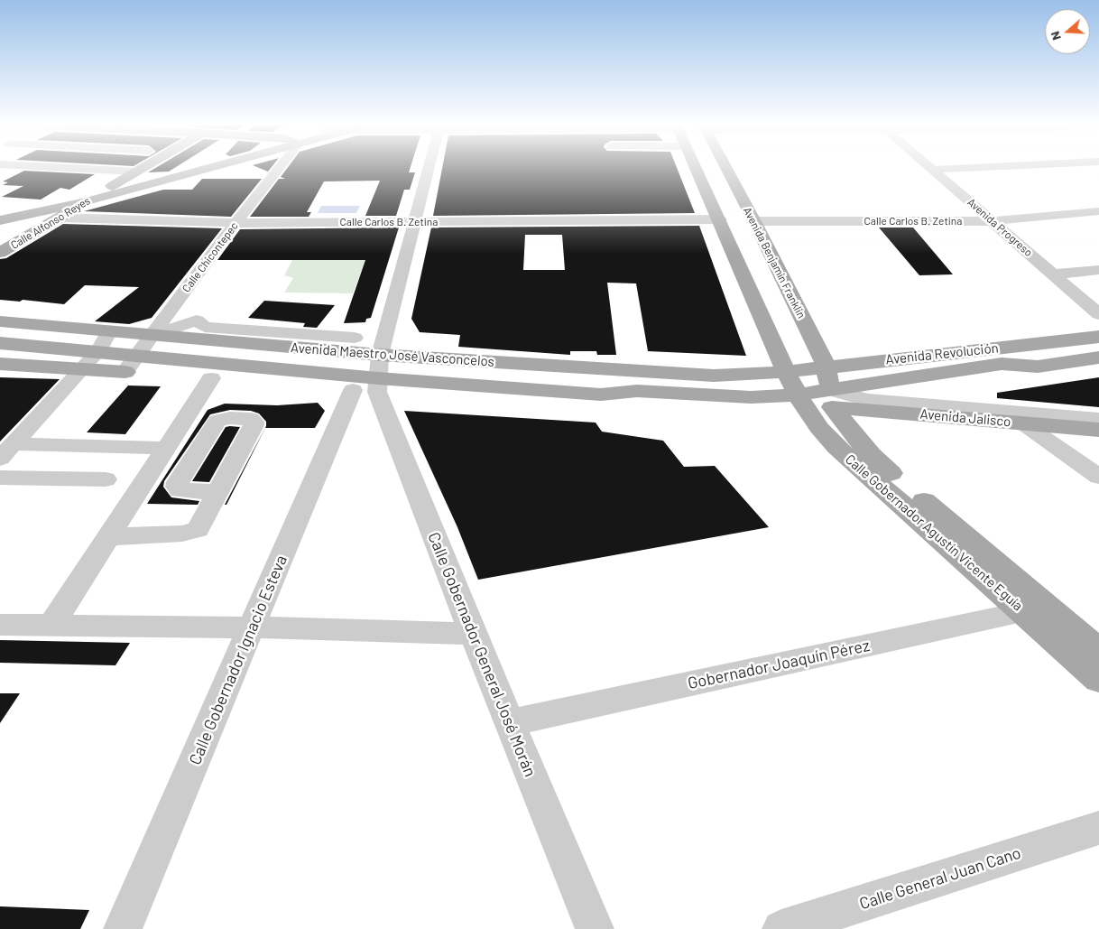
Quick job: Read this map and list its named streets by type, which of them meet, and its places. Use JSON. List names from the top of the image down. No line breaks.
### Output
{"streets":{"main road":["Calle Alfonso Reyes","Avenida Benjamín Franklin","Avenida Revolución","Avenida Maestro José Vasconcelos","Avenida Jalisco","Calle Gobernador Agustín Vicente Eguía"],"street":["Calle Carlos B. Zetina","Avenida Progreso","Calle Chicontepec","Calle Gobernador General José Morán","Calle Gobernador Ignacio Esteva","Gobernador Joaquín Pérez","Calle General Juan Cano"]},"crossings":[["Calle Carlos B. Zetina","Calle Alfonso Reyes"],["Calle Carlos B. Zetina","Avenida Progreso"],["Calle Carlos B. Zetina","Calle Chicontepec"],["Calle Carlos B. Zetina","Avenida Benjamín Franklin"],["Calle Chicontepec","Avenida Maestro José Vasconcelos"],["Avenida Benjamín Franklin","Avenida Revolución"],["Avenida Benjamín Franklin","Avenida Maestro José Vasconcelos"],["Avenida Benjamín Franklin","Avenida Jalisco"],["Avenida Benjamín Franklin","Calle Gobernador Agustín Vicente Eguía"],["Avenida Revolución","Avenida Maestro José Vasconcelos"],["Avenida Revolución","Avenida Jalisco"],["Avenida Revolución","Calle Gobernador Agustín Vicente Eguía"],["Avenida Maestro José Vasconcelos","Avenida Jalisco"],["Avenida Maestro José Vasconcelos","Calle Gobernador Agustín Vicente Eguía"],["Avenida Maestro José Vasconcelos","Calle Gobernador General José Morán"],["Avenida Maestro José Vasconcelos","Calle Gobernador Ignacio Esteva"],["Avenida Jalisco","Calle Gobernador Agustín Vicente Eguía"],["Calle Gobernador Agustín Vicente Eguía","Gobernador Joaquín Pérez"],["Calle Gobernador General José Morán","Calle Gobernador Ignacio Esteva"],["Calle Gobernador General José Morán","Gobernador Joaquín Pérez"]],"north":"left"}
